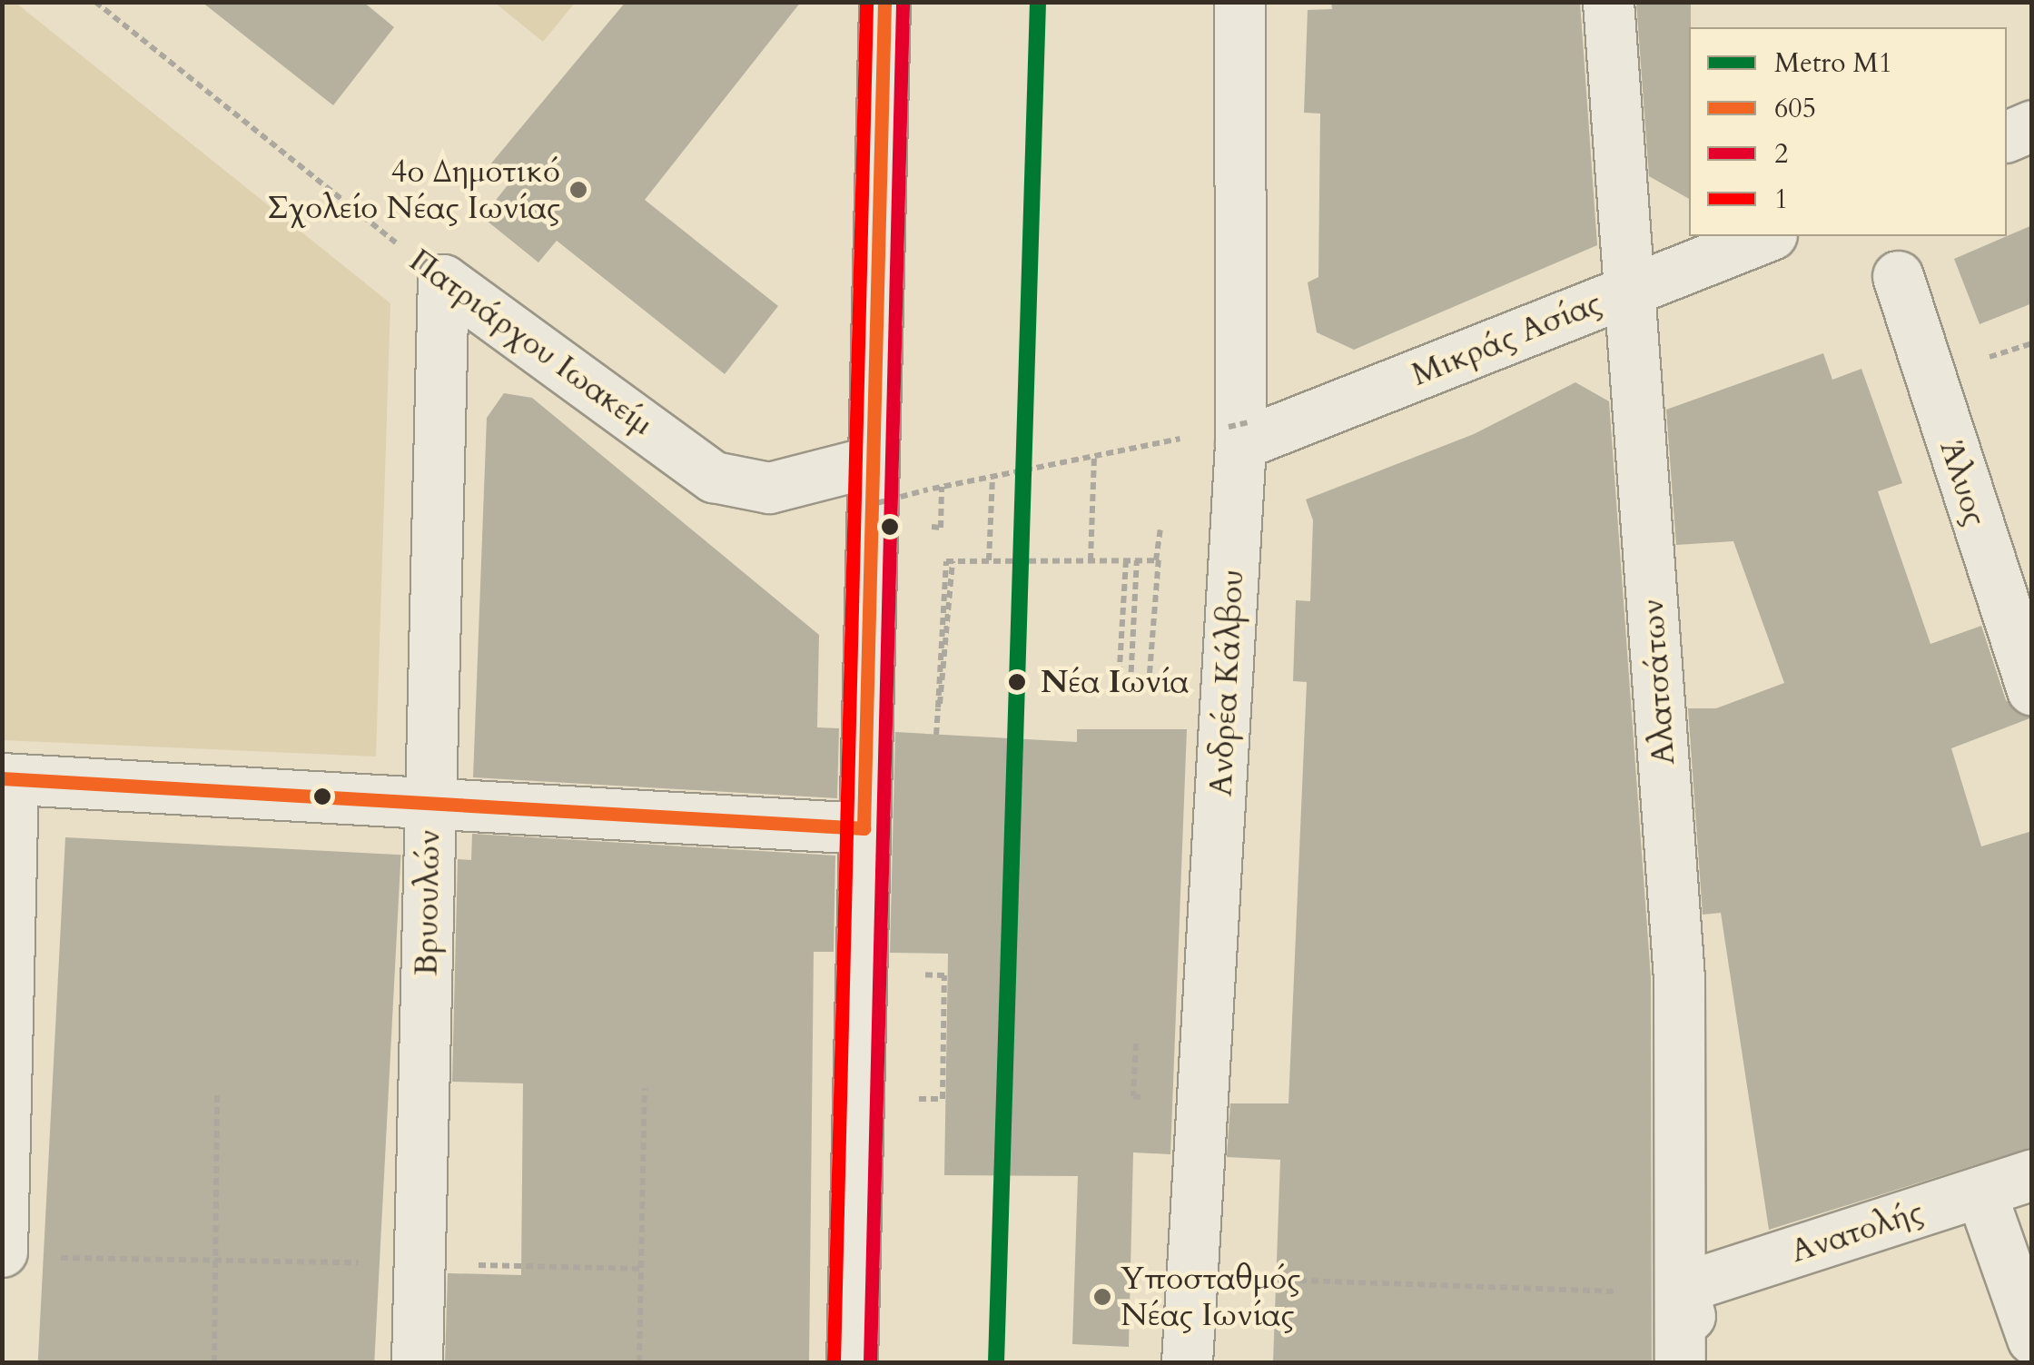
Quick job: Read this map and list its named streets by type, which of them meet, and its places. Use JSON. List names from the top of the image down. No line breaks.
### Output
{"streets":{"street":["Μικράς Ασίας","Πατριάρχου Ιωακείμ","Άλυος","Αλατσάτων","Ανδρέα Κάλβου","Βρυουλών","Ανατολής"]},"crossings":[["Μικράς Ασίας","Αλατσάτων"],["Μικράς Ασίας","Ανδρέα Κάλβου"],["Πατριάρχου Ιωακείμ","Βρυουλών"],["Αλατσάτων","Ανατολής"]],"places":["4ο Δημοτικό Σχολείο Νέας Ιωνίας","Νέα Ιωνία","Υποσταθμός Νέας Ιωνίας"],"lines":["metro line Μ1","transit line 605","transit line 2","transit line 1"],"legend":["Metro Μ1","605","2","1"]}
